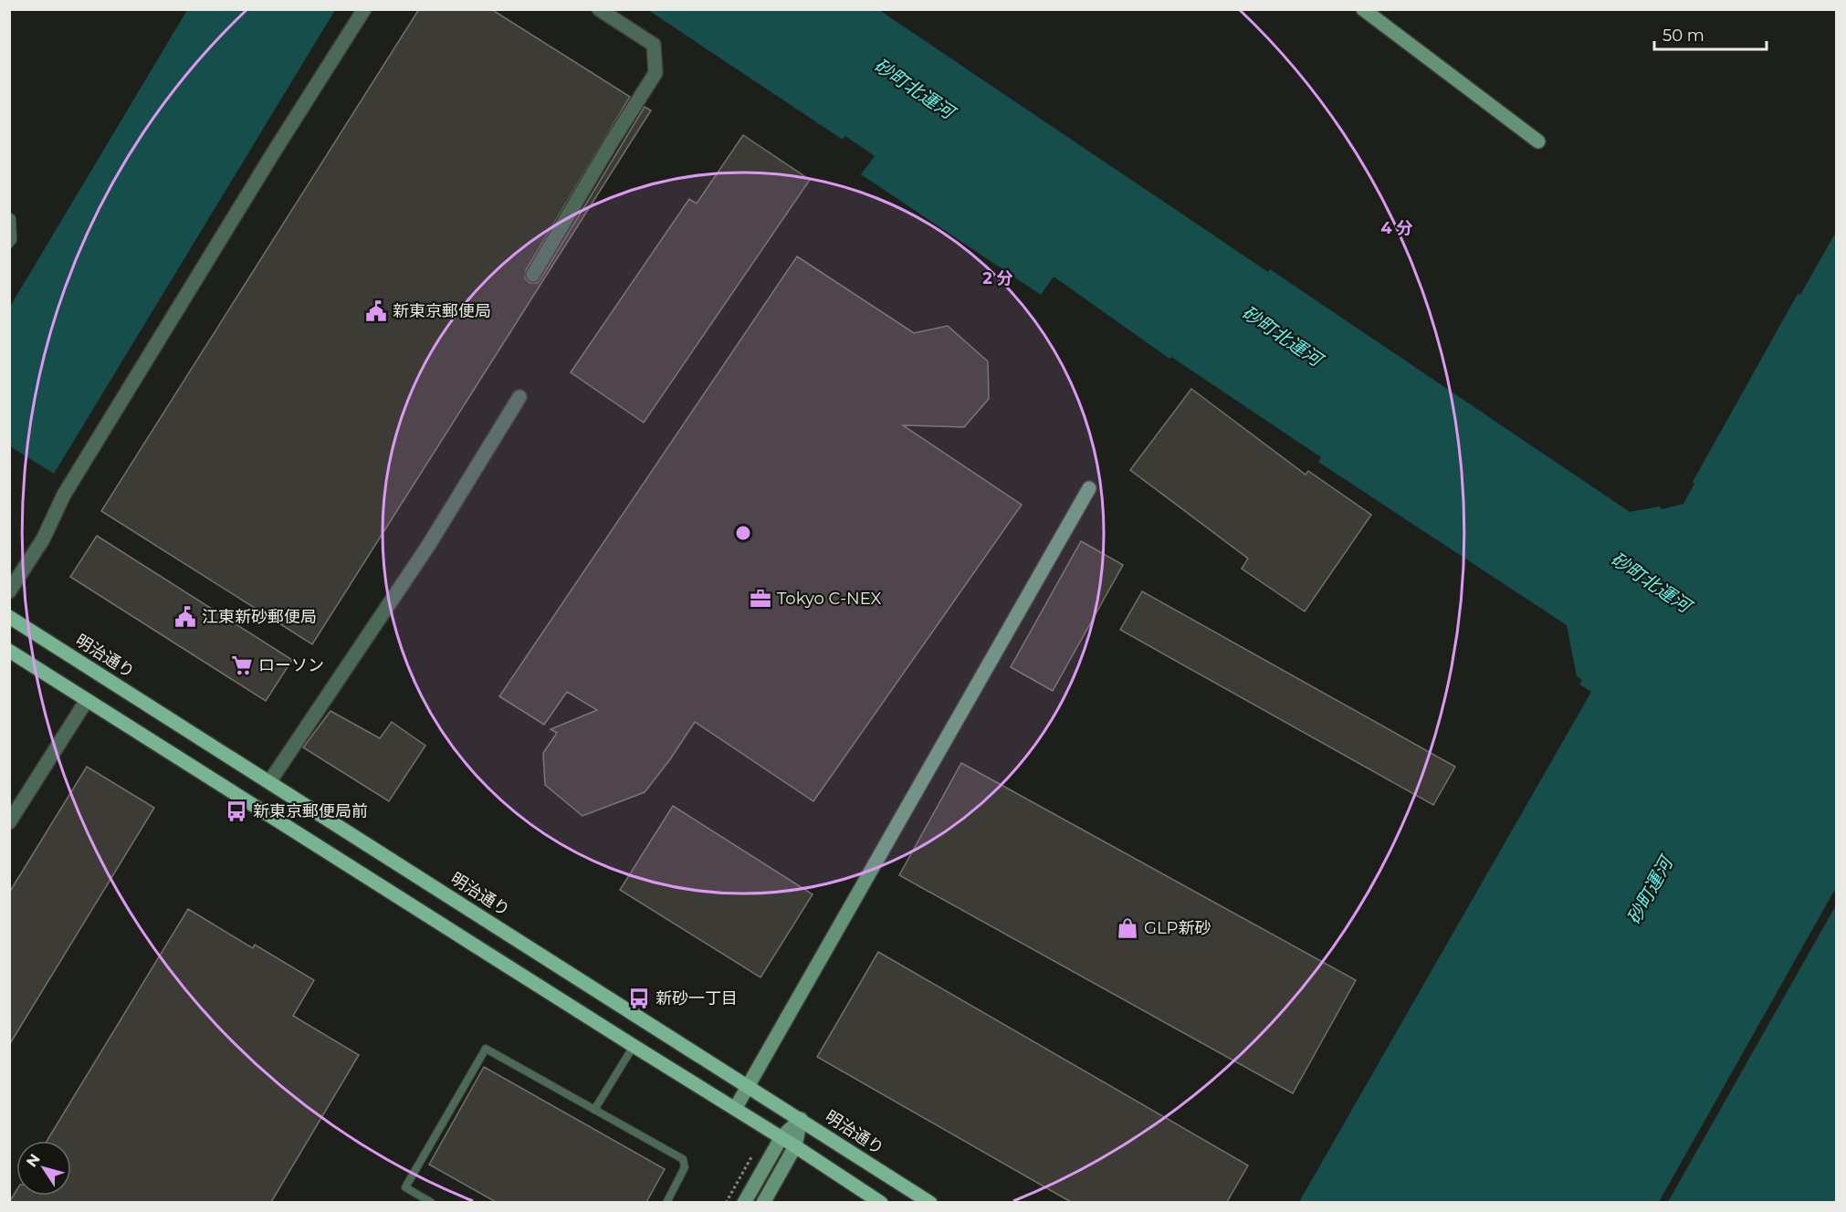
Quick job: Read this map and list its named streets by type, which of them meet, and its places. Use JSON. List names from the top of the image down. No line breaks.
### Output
{"streets":{"main road":["明治通り"]},"water":["砂町北運河","砂町運河"],"places":{"public building":["新東京郵便局","江東新砂郵便局"],"office":["Tokyo C-NEX"],"supermarket":["ローソン"],"bus stop":["新東京郵便局前","新砂一丁目"],"shop":["GLP新砂"]},"scale_bar":"50 m","north":"top left","rings":["4 分","2 分"]}
